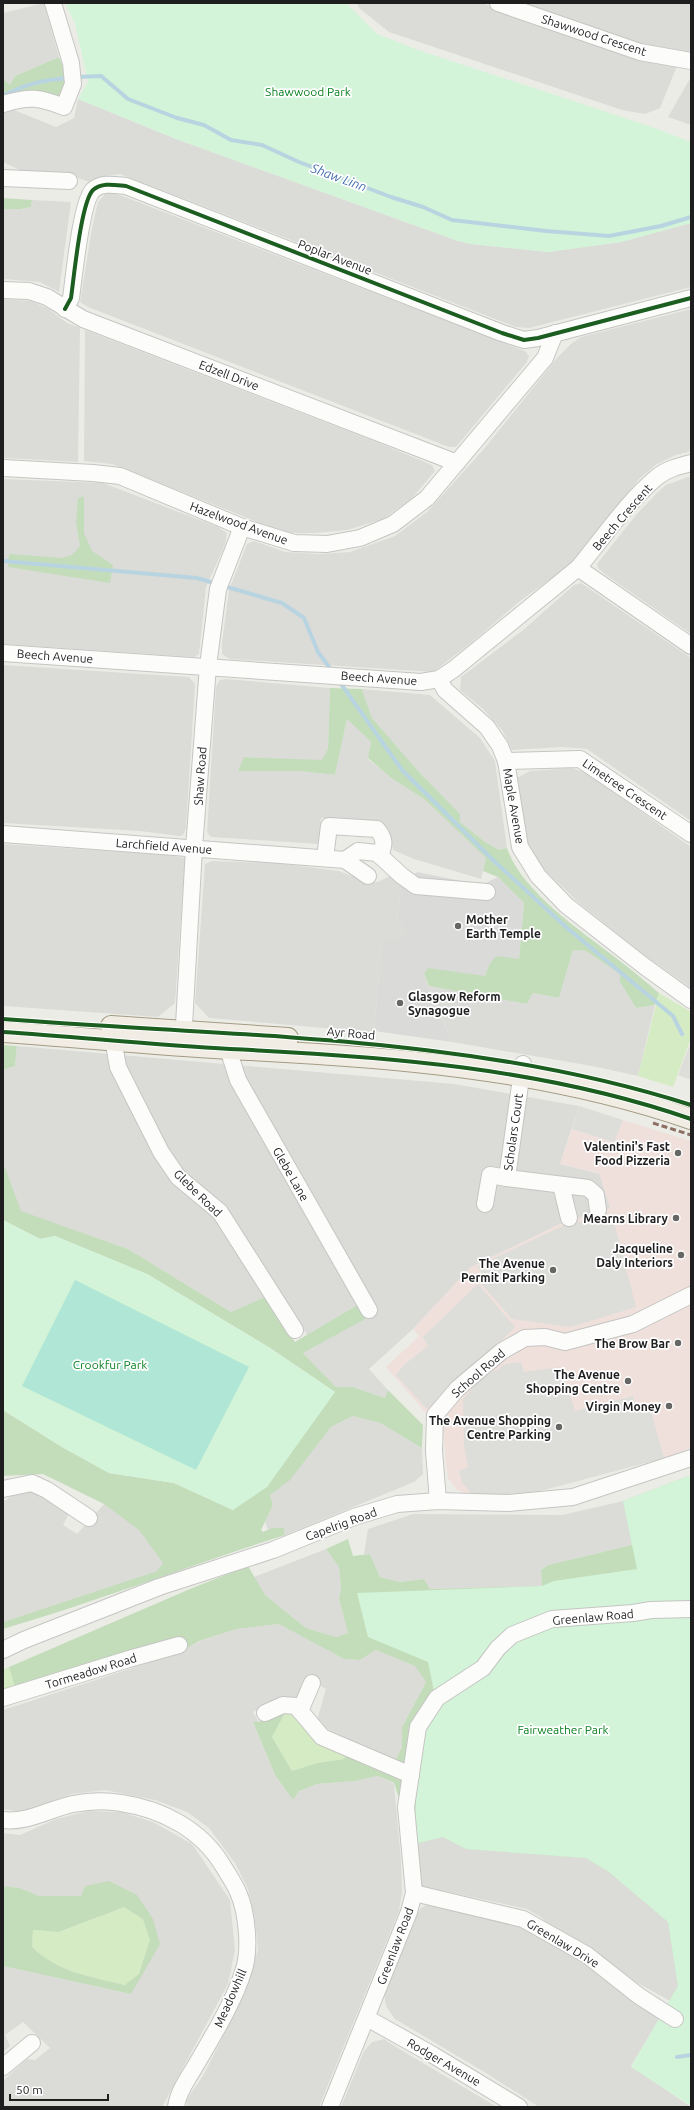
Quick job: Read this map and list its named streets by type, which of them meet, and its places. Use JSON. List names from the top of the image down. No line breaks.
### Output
{"streets":{"main road":["Ayr Road"],"street":["Shawwood Crescent","Poplar Avenue","Edzell Drive","Beech Crescent","Hazelwood Avenue","Beech Avenue","Shaw Road","Limetree Crescent","Maple Avenue","Larchfield Avenue","Scholars Court","Glebe Lane","Glebe Road","School Road","Capelrig Road","Greenlaw Road","Tormeadow Road","Greenlaw Drive","Meadowhill","Rodger Avenue"]},"crossings":[["Poplar Avenue","Edzell Drive"],["Poplar Avenue","Hazelwood Avenue"],["Edzell Drive","Hazelwood Avenue"],["Hazelwood Avenue","Shaw Road"],["Beech Avenue","Shaw Road"],["Beech Avenue","Maple Avenue"],["Shaw Road","Larchfield Avenue"],["Shaw Road","Ayr Road"],["Limetree Crescent","Maple Avenue"],["Ayr Road","Scholars Court"],["Ayr Road","Glebe Lane"],["Ayr Road","Glebe Road"],["School Road","Capelrig Road"],["Greenlaw Road","Greenlaw Drive"],["Greenlaw Road","Rodger Avenue"]],"water":["Shaw Linn"],"parks":["Shawwood Park","Crookfur Park","Fairweather Park"],"places":["Mother Earth Temple","Glasgow Reform Synagogue","Valentini's Fast Food Pizzeria","Mearns Library","Jacqueline Daly Interiors","The Avenue Permit Parking","The Brow Bar","The Avenue Shopping Centre","Virgin Money","The Avenue Shopping Centre Parking"],"scale_bar":"50 m"}
